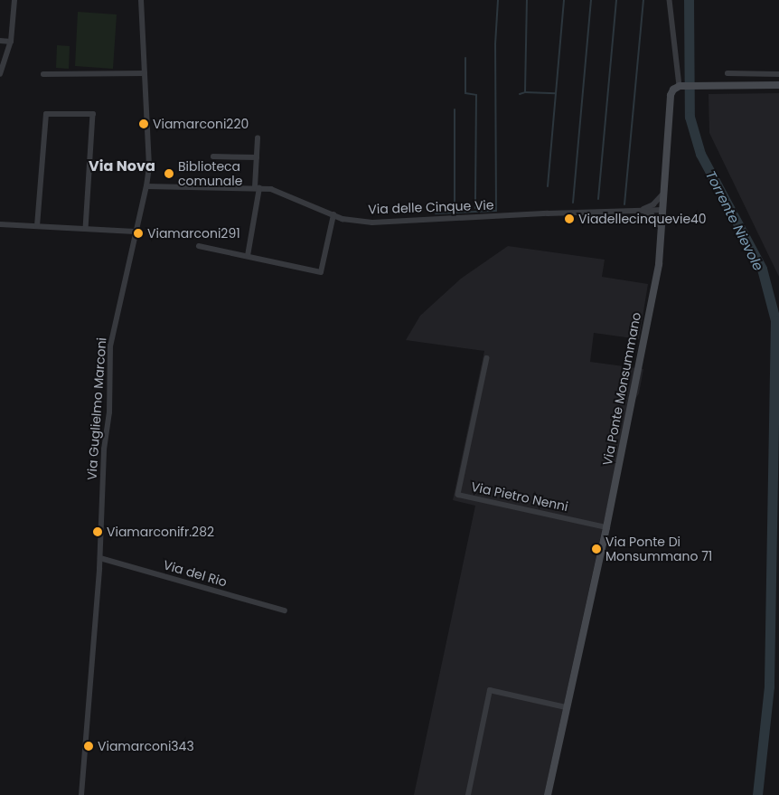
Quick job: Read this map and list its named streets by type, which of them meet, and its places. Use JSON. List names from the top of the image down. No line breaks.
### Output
{"streets":{"street":["Via delle Cinque Vie","Via Ponte Monsummano","Via Guglielmo Marconi","Via Pietro Nenni","Via del Rio"]},"crossings":[["Via delle Cinque Vie","Via Ponte Monsummano"],["Via delle Cinque Vie","Via Guglielmo Marconi"],["Via Ponte Monsummano","Via Pietro Nenni"],["Via Guglielmo Marconi","Via del Rio"]],"districts":["Via Nova"],"water":["Torrente Nievole"],"places":["Viamarconi220","Biblioteca comunale","Viadellecinquevie40","Viamarconi291","Viamarconifr.282","Via Ponte Di Monsummano 71","Viamarconi343"]}
